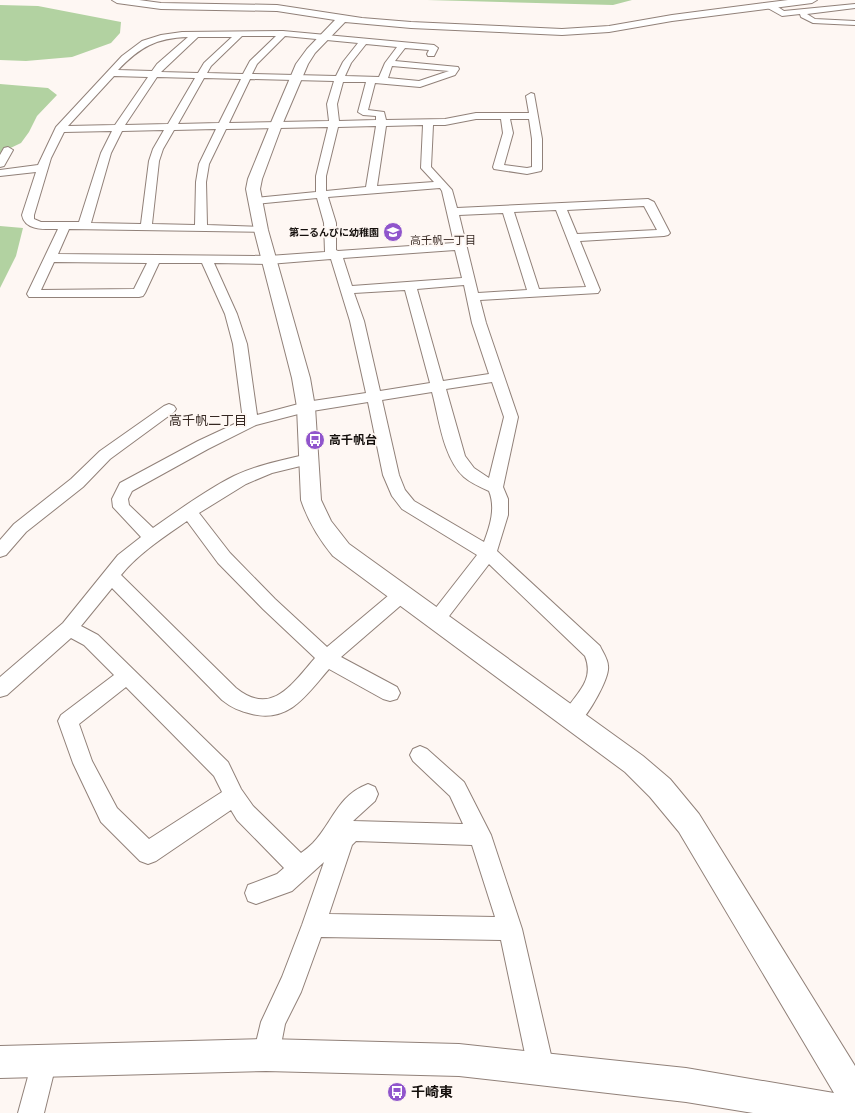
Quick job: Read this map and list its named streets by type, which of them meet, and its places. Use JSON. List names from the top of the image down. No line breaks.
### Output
{"districts":["高千帆一丁目","高千帆二丁目"],"places":{"school or university":["第二るんびに幼稚園"],"bus stop":["高千帆台","千崎東"]}}
